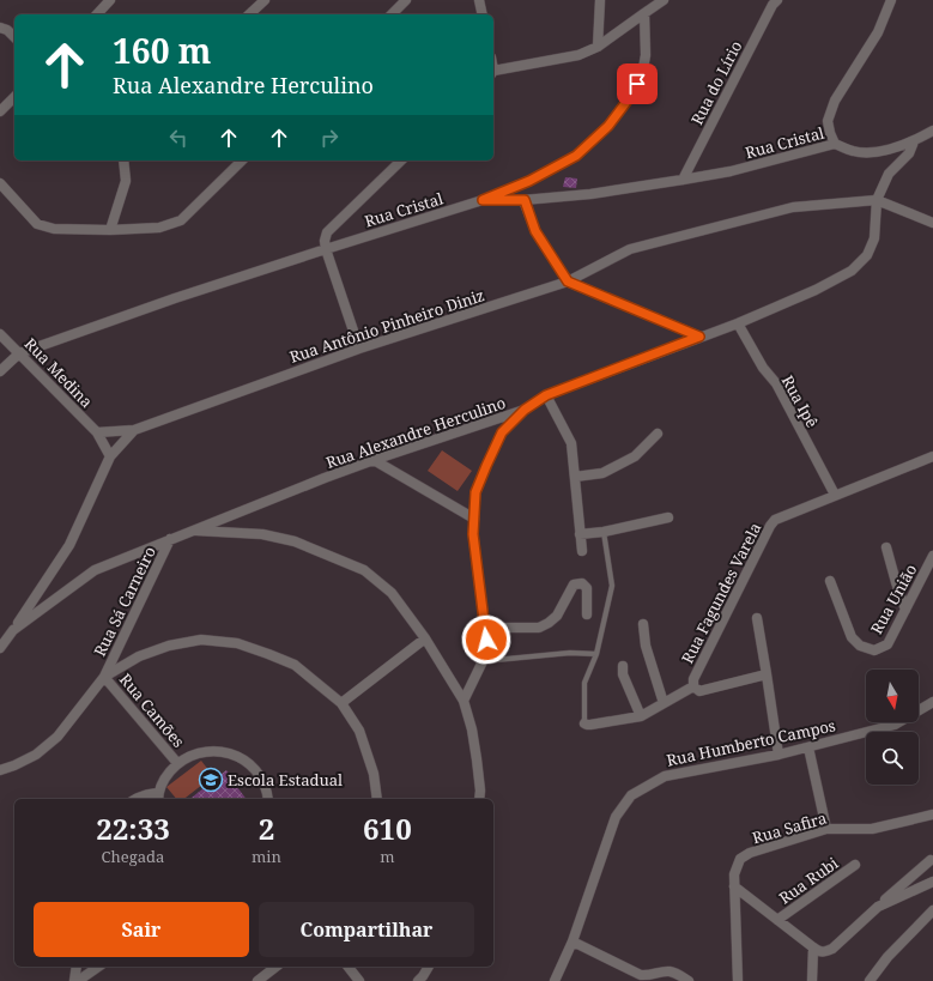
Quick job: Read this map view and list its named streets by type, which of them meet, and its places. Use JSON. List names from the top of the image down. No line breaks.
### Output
{"streets":{"street":["Rua do Lírio","Rua Cristal","Rua Antônio Pinheiro Diniz","Rua Medina","Rua Ipê","Rua Alexandre Herculino","Rua Fagundes Varela","Rua União","Rua Sá Carneiro","Rua Camões","Rua Humberto Campos","Rua Safira","Rua Rubi"]},"crossings":[["Rua do Lírio","Rua Cristal"],["Rua Cristal","Rua Medina"],["Rua Antônio Pinheiro Diniz","Rua Medina"],["Rua Antônio Pinheiro Diniz","Rua Alexandre Herculino"],["Rua Ipê","Rua Alexandre Herculino"],["Rua Ipê","Rua Fagundes Varela"],["Rua Alexandre Herculino","Rua Sá Carneiro"],["Rua Sá Carneiro","Rua Camões"]],"places":{"school or university":["Escola Estadual"]},"north":"bottom","page":{"turn":["160 m","Rua Alexandre Herculino"],"eta":["22:33","Chegada","2","min","610","m"],"buttons":["Sair","Compartilhar"]}}
